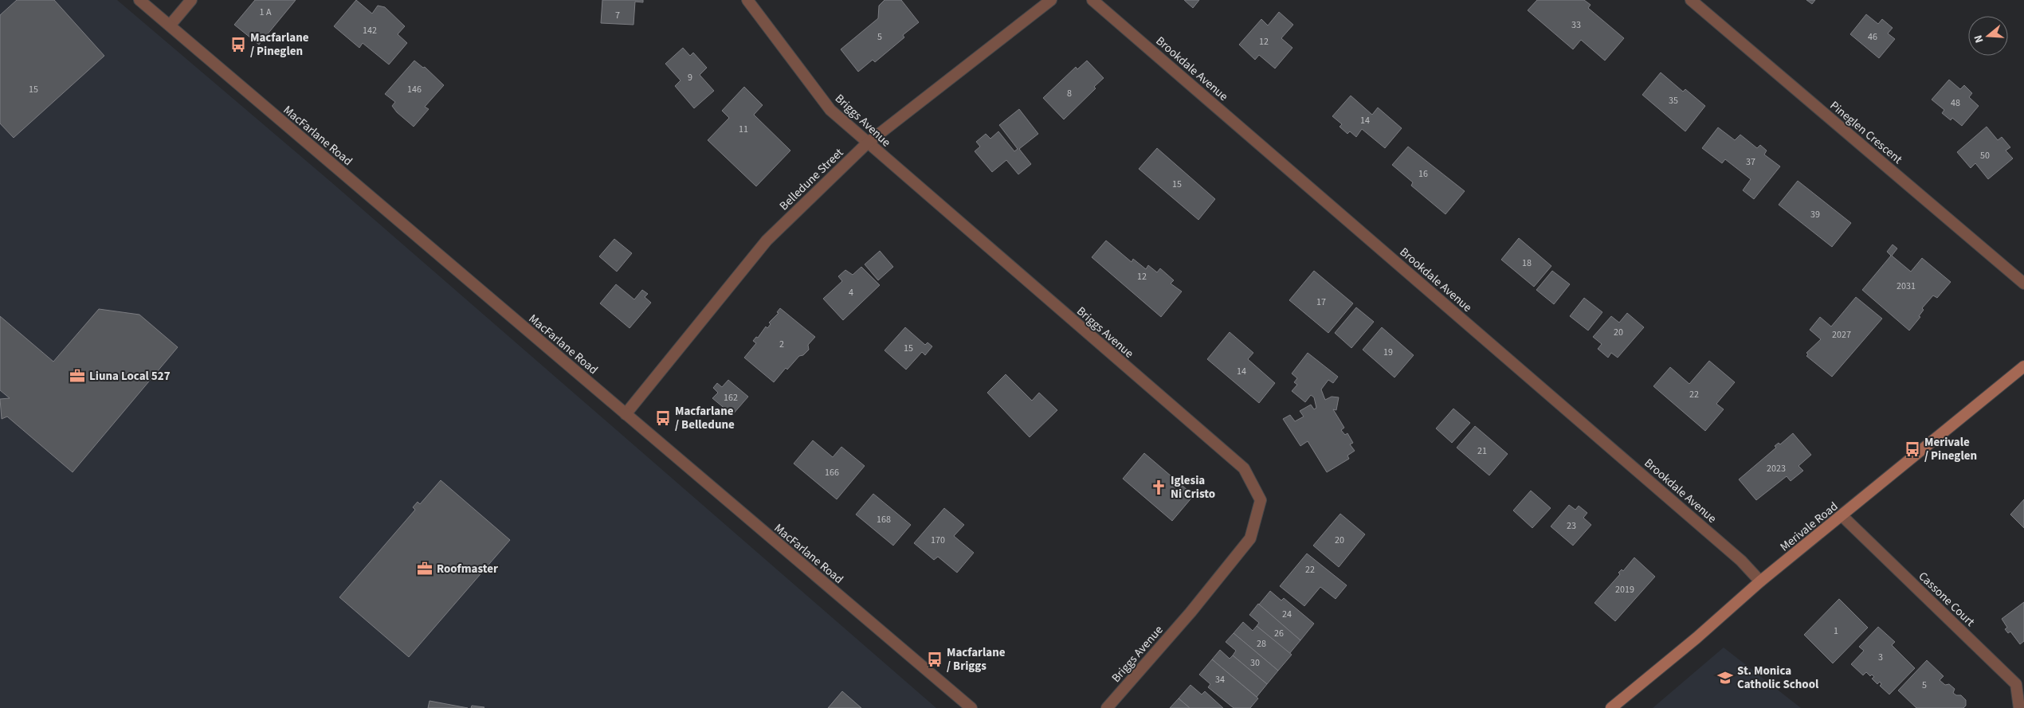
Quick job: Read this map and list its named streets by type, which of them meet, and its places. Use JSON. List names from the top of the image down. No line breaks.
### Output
{"streets":{"main road":["Merivale Road"],"street":["Brookdale Avenue","Briggs Avenue","Pineglen Crescent","MacFarlane Road","Belledune Street","Cassone Court"]},"crossings":[["Brookdale Avenue","Merivale Road"],["Briggs Avenue","Belledune Street"],["MacFarlane Road","Belledune Street"],["Merivale Road","Cassone Court"]],"places":{"bus stop":["Macfarlane / Pineglen","Macfarlane / Belledune","Merivale / Pineglen","Macfarlane / Briggs"],"office":["Liuna Local 527","Roofmaster"],"church":["Iglesia Ni Cristo"],"school or university":["St. Monica Catholic School"]},"house_numbers":["1 A","7","33","142","5","46","12","9","15","146","8","35","48","14","11","50","37","16","15","39","18","12","2031","4","17","20","2027","2","15","19","14","22","162","21","2023","166","168","23","170","20","22","2019","24","1","26","28","3","30","34","5"],"north":"left"}
